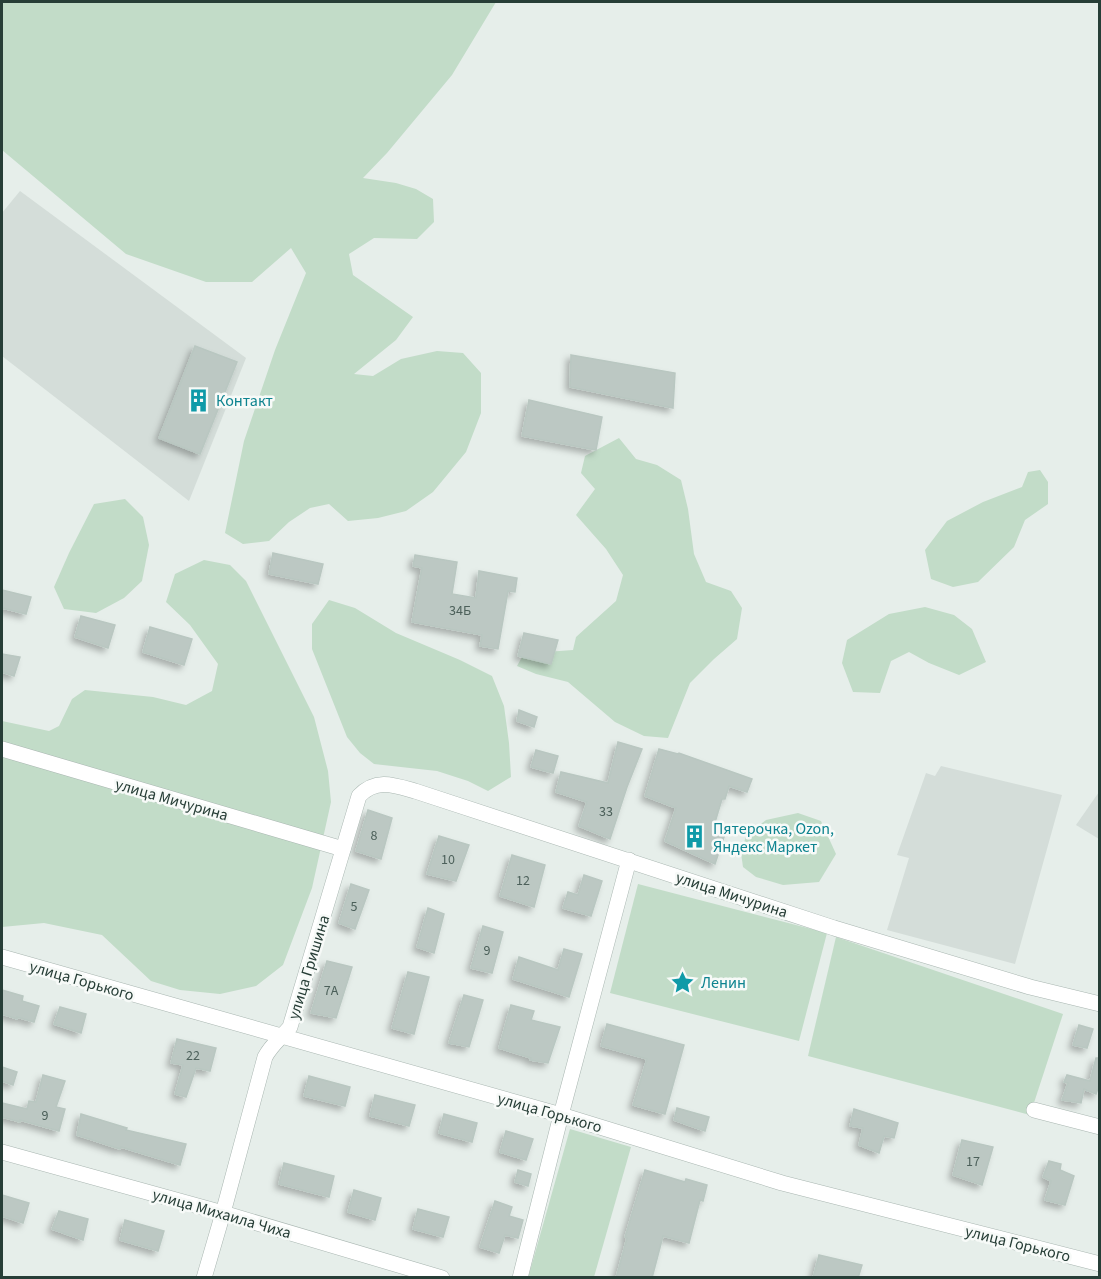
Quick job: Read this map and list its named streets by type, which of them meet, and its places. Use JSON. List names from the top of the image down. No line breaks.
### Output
{"streets":{"street":["улица Мичурина","улица Гришина","улица Горького","улица Михаила Чиха"]},"crossings":[["улица Мичурина","улица Гришина"],["улица Гришина","улица Горького"],["улица Гришина","улица Михаила Чиха"]],"places":{"building":["Контакт","Пятерочка, Ozon, Яндекс Маркет"],"place":["Ленин"]},"house_numbers":["34Б","33","8","10","12","5","9","7А","22","9","17"]}
